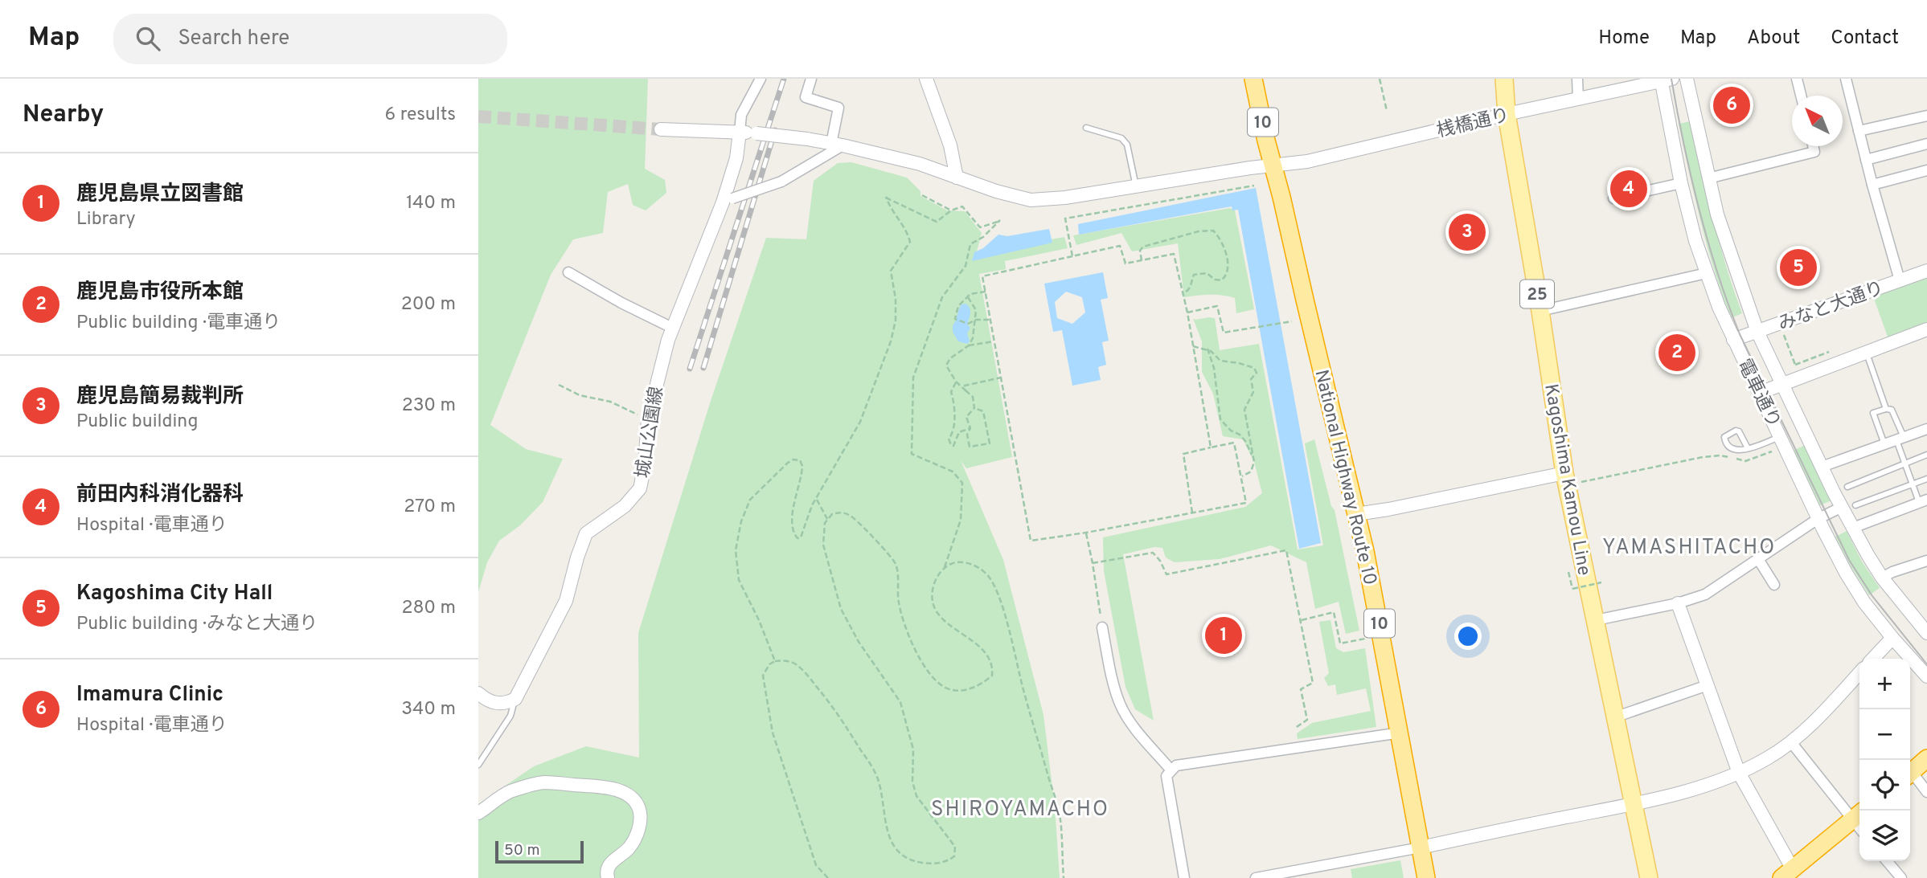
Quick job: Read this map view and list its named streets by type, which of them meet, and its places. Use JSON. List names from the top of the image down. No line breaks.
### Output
{"streets":{"highway":["10","National Highway Route 10"],"main road":["25","Kagoshima Kamou Line"],"street":["桟橋通り","みなと大通り","電車通り","城山公園線"]},"crossings":[["桟橋通り","電車通り"],["桟橋通り","城山公園線"],["桟橋通り","National Highway Route 10"],["桟橋通り","Kagoshima Kamou Line"],["みなと大通り","電車通り"]],"districts":["YAMASHITACHO","SHIROYAMACHO"],"scale_bar":"50 m","north":"top left","page":{"header":"Map","search":"Search here","nav":["Home","Map","About","Contact"],"heading":["Nearby","6 results"],"pins":["6","4","3","5","2","1"],"list":[{"mark":"1","name":"鹿児島県立図書館","note":"Library","value":"140 m"},{"mark":"2","name":"鹿児島市役所本館","note":"Public building · 電車通り","value":"200 m"},{"mark":"3","name":"鹿児島簡易裁判所","note":"Public building","value":"230 m"},{"mark":"4","name":"前田内科消化器科","note":"Hospital · 電車通り","value":"270 m"},{"mark":"5","name":"Kagoshima City Hall","note":"Public building · みなと大通り","value":"280 m"},{"mark":"6","name":"Imamura Clinic","note":"Hospital · 電車通り","value":"340 m"}],"map_buttons":["+","−"],"scale":"50 m"}}
